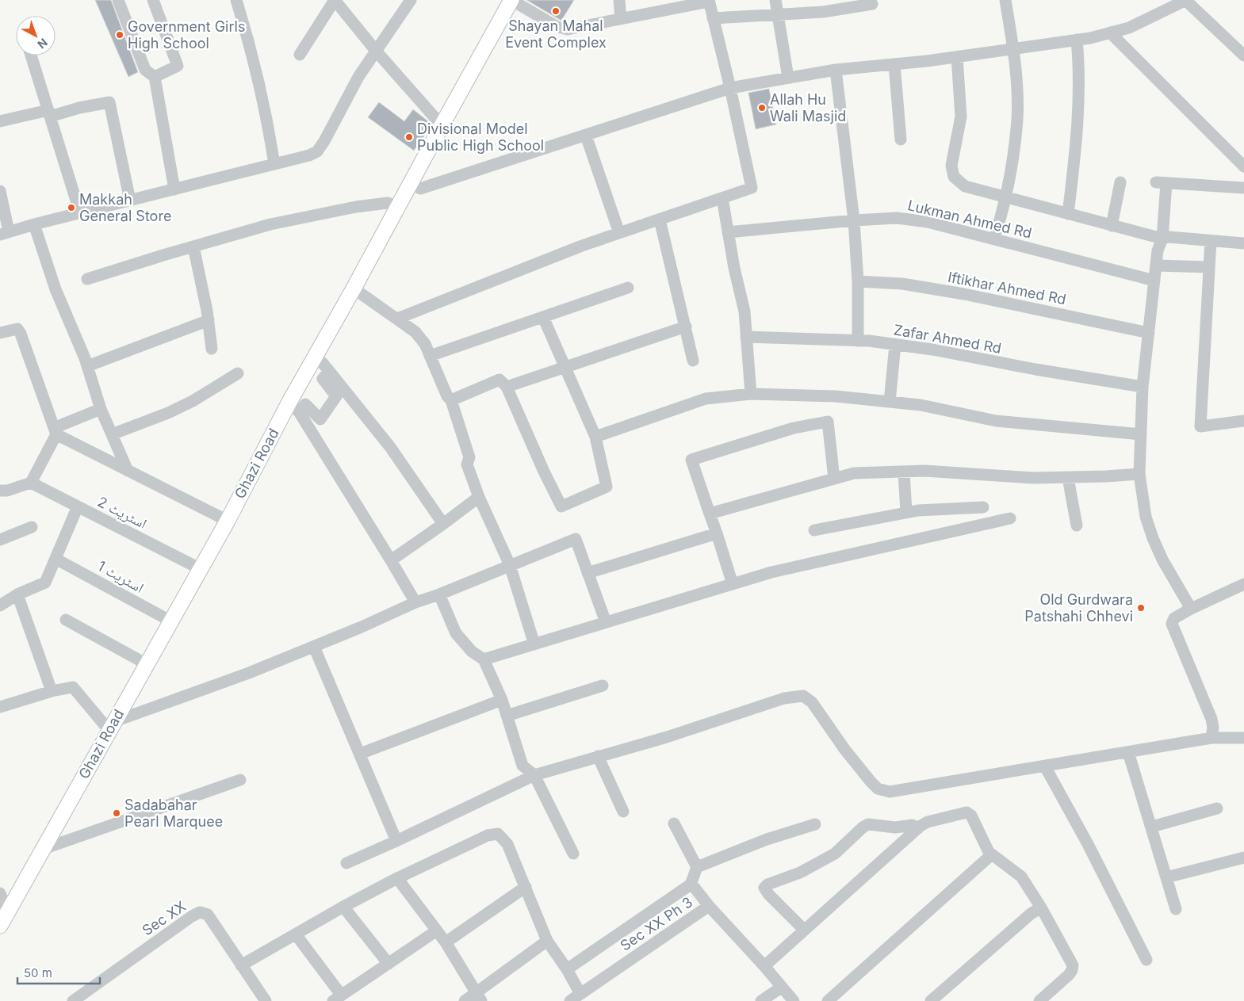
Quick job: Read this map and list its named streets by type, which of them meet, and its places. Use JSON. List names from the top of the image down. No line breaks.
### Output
{"streets":{"main road":["Ghazi Road"],"street":["Lukman Ahmed Rd","Iftikhar Ahmed Rd","Zafar Ahmed Rd","اسٹریٹ 2","اسٹریٹ 1","Sec XX","Sec XX Ph 3"]},"crossings":[["Ghazi Road","اسٹریٹ 2"],["Ghazi Road","اسٹریٹ 1"]],"places":["Shayan Mahal Event Complex","Government Girls High School","Allah Hu Wali Masjid","Divisional Model Public High School","Makkah General Store","Old Gurdwara Patshahi Chhevi","Sadabahar Pearl Marquee"],"scale_bar":"50 m","north":"bottom right"}
